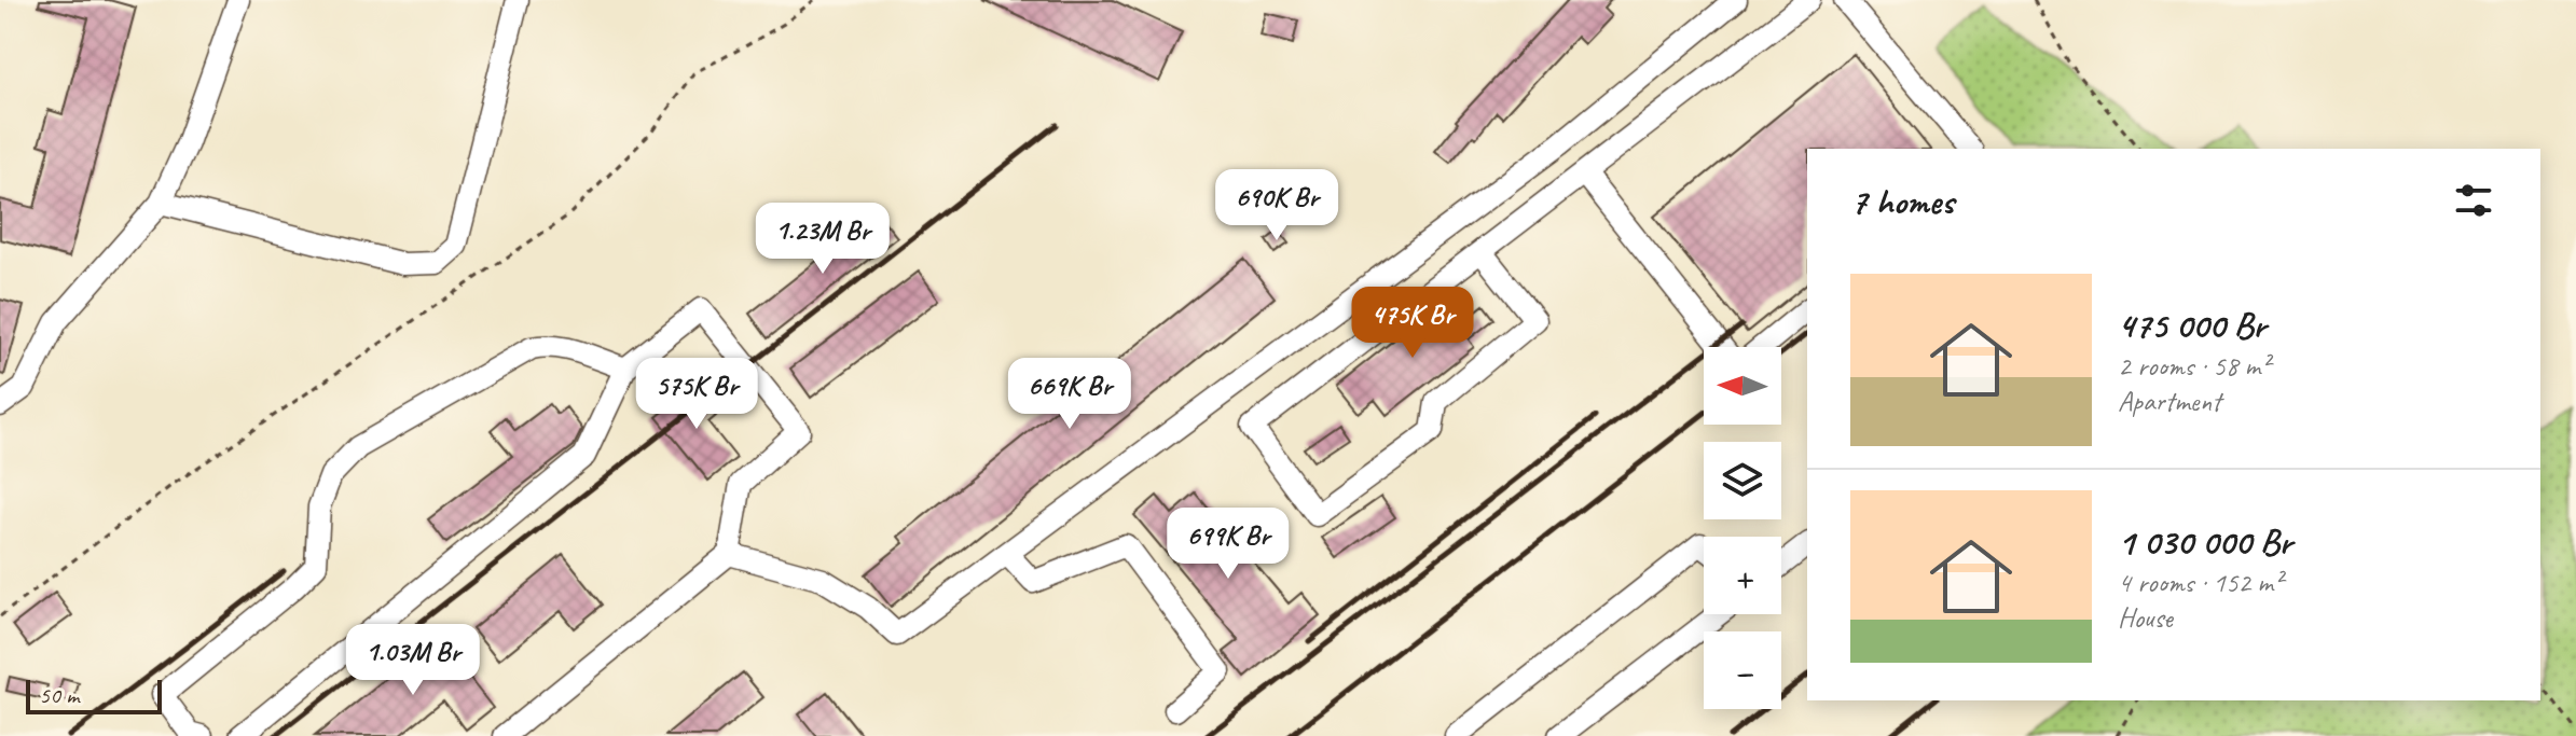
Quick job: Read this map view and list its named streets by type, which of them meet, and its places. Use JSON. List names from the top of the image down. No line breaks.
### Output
{"scale_bar":"50 m","north":"left","page":{"heading":"7 homes","price":["690K Br","1.23M Br","475K Br","575K Br","669K Br","699K Br","1.03M Br"],"list":[{"name":"475 000 Br","note":"2 rooms · 58 m² · Apartment"},{"name":"1 030 000 Br","note":"4 rooms · 152 m² · House"}],"map_buttons":["+","−"],"scale":"50 m"}}
